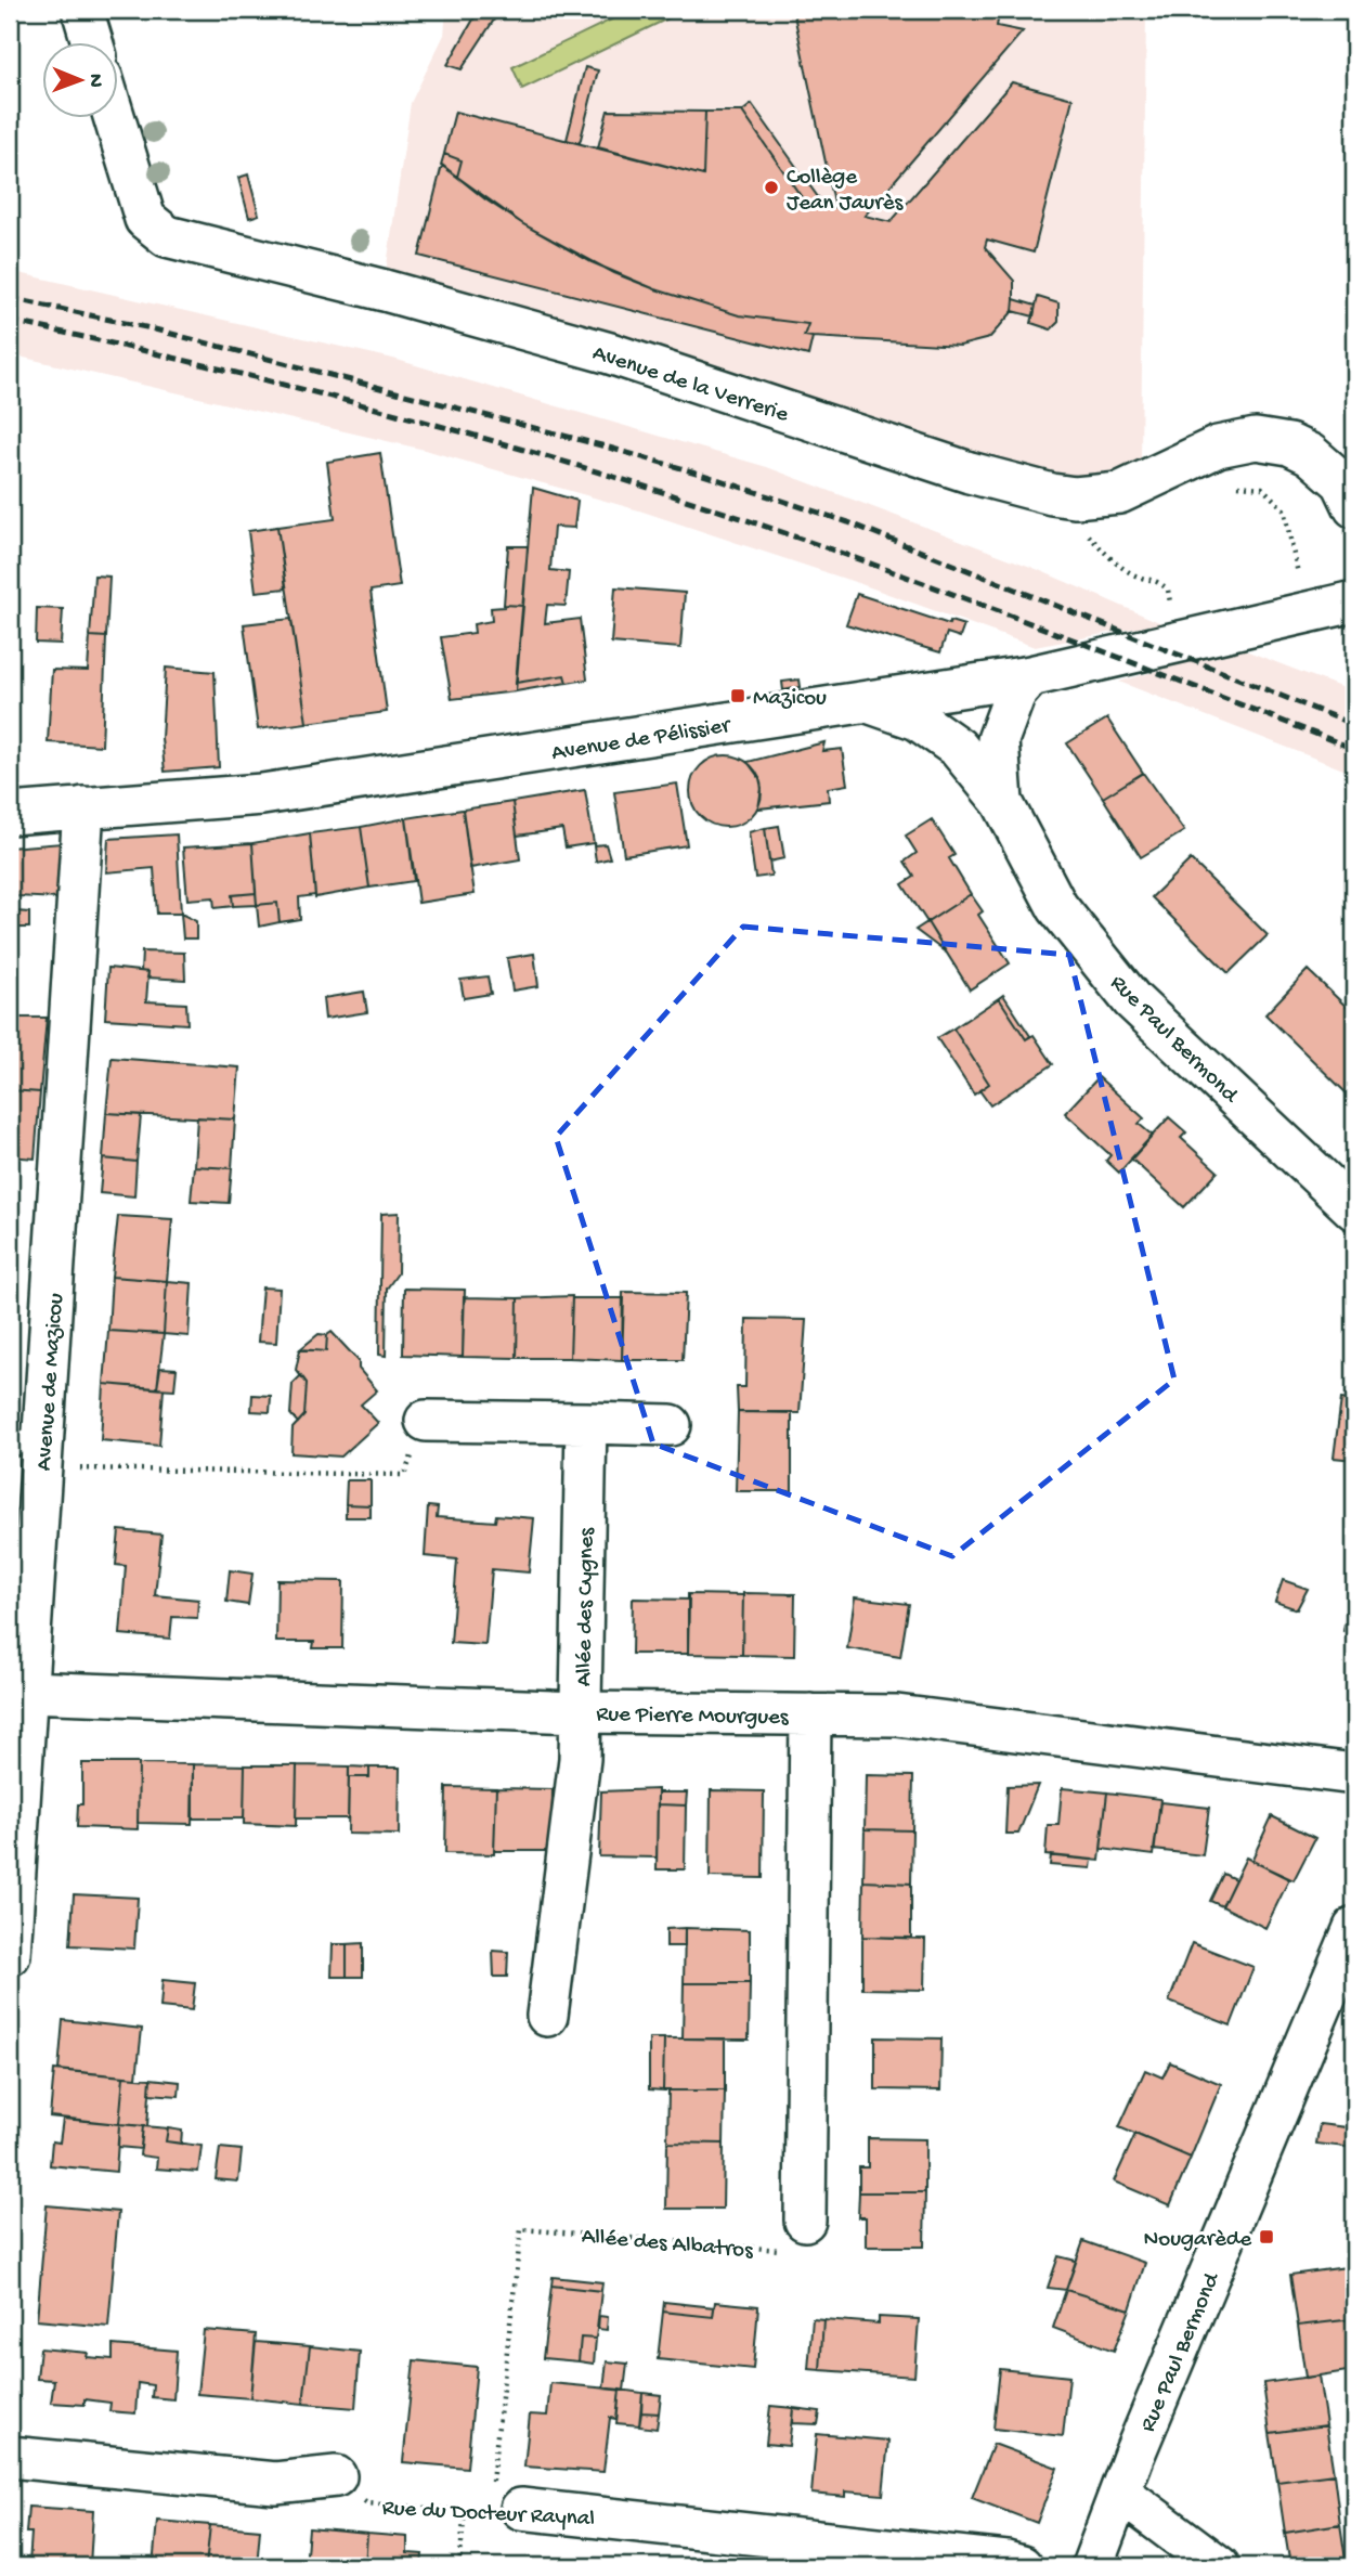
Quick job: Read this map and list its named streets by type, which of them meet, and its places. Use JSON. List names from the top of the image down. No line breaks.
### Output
{"streets":{"street":["Avenue de la Verrerie","Avenue de Pélissier","Rue Paul Bermond","Avenue de Mazicou","Allée des Cygnes","Rue Pierre Mourgues","Rue du Docteur Raynal"],"path":["Allée des Albatros"]},"crossings":[["Avenue de Pélissier","Rue Paul Bermond"],["Avenue de Pélissier","Avenue de Mazicou"],["Avenue de Mazicou","Rue Pierre Mourgues"],["Allée des Cygnes","Rue Pierre Mourgues"]],"places":{"other":["Collège Jean Jaurès"],"transit":["Mazicou","Nougarède"]},"north":"right"}
